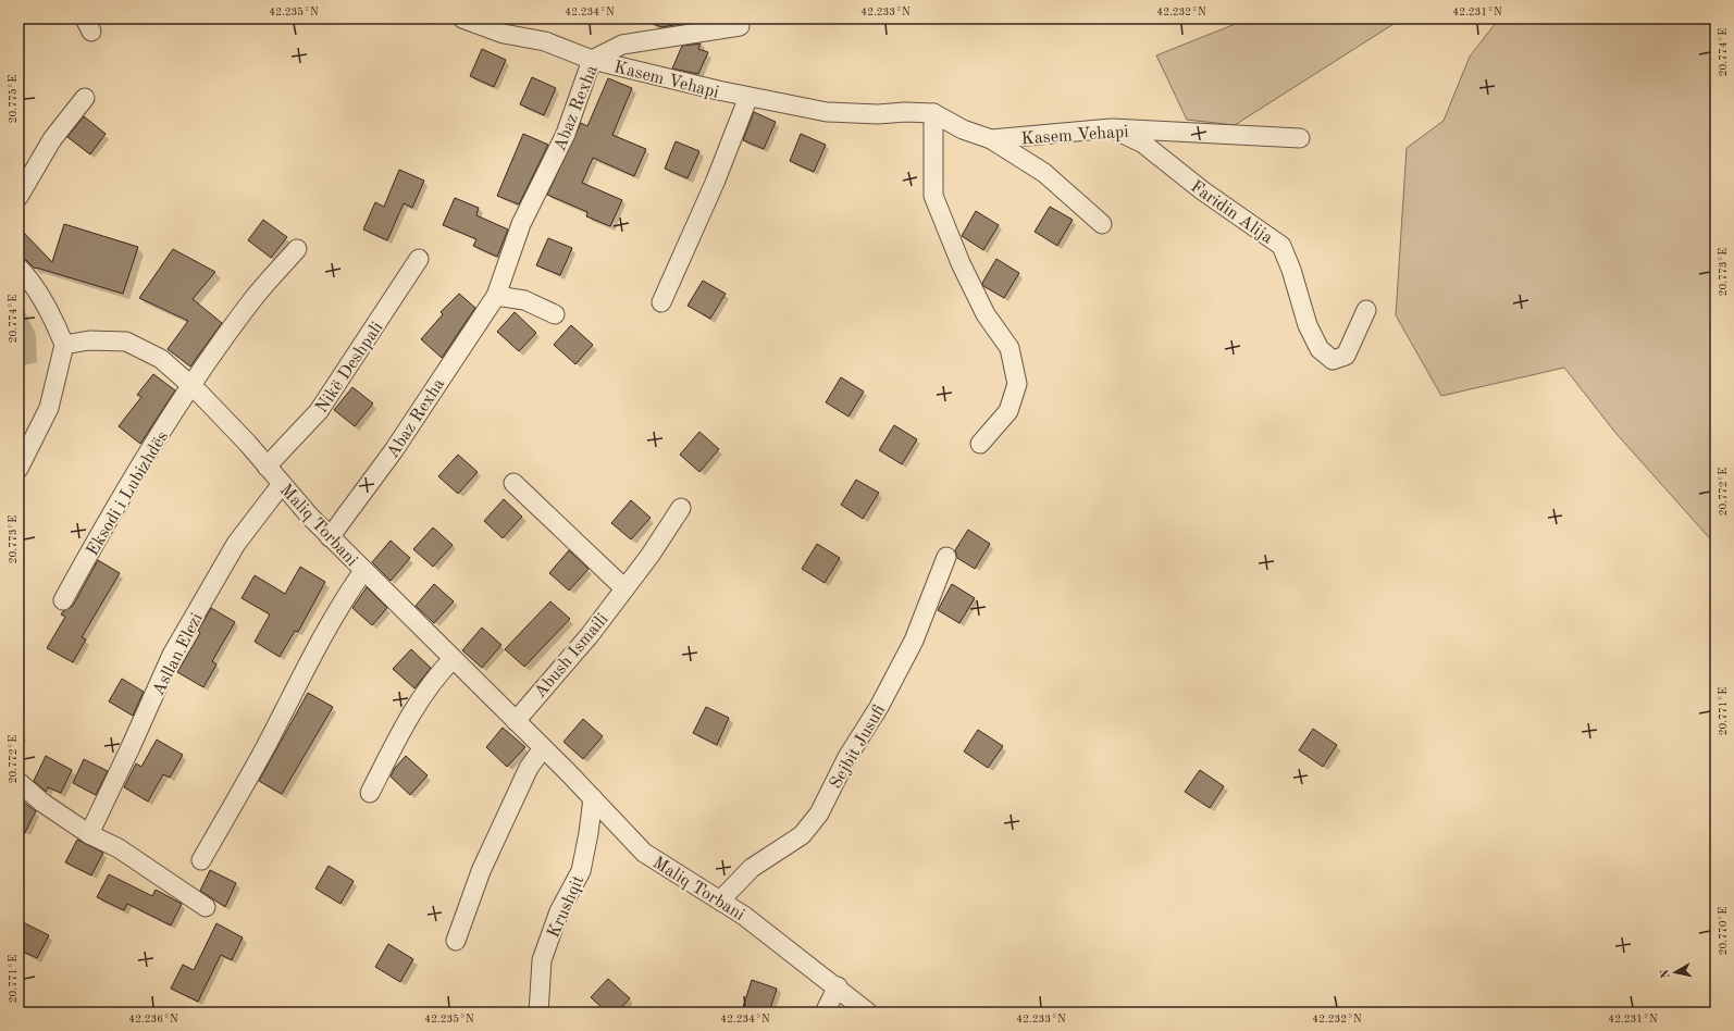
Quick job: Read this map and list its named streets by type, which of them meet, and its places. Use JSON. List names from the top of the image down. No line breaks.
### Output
{"streets":{"street":["Kasem Vehapi","Abaz Rexha","Faridin Alija","Nikë Deshpali","Eksodi i Lubizhdës","Maliq Torbani","Asllan Elezi","Abush Ismaili","Sejbit Jusufi","Krushqit"]},"crossings":[["Kasem Vehapi","Abaz Rexha"],["Kasem Vehapi","Faridin Alija"],["Abaz Rexha","Maliq Torbani"],["Nikë Deshpali","Maliq Torbani"],["Eksodi i Lubizhdës","Maliq Torbani"],["Maliq Torbani","Asllan Elezi"],["Maliq Torbani","Abush Ismaili"],["Maliq Torbani","Sejbit Jusufi"],["Maliq Torbani","Krushqit"]],"north":"left","coordinates":["42.235°N","42.234°N","42.233°N","42.232°N","42.231°N","20.774°E","20.775°E","20.773°E","20.772°E","20.771°E","20.770°E","42.236°N"]}
